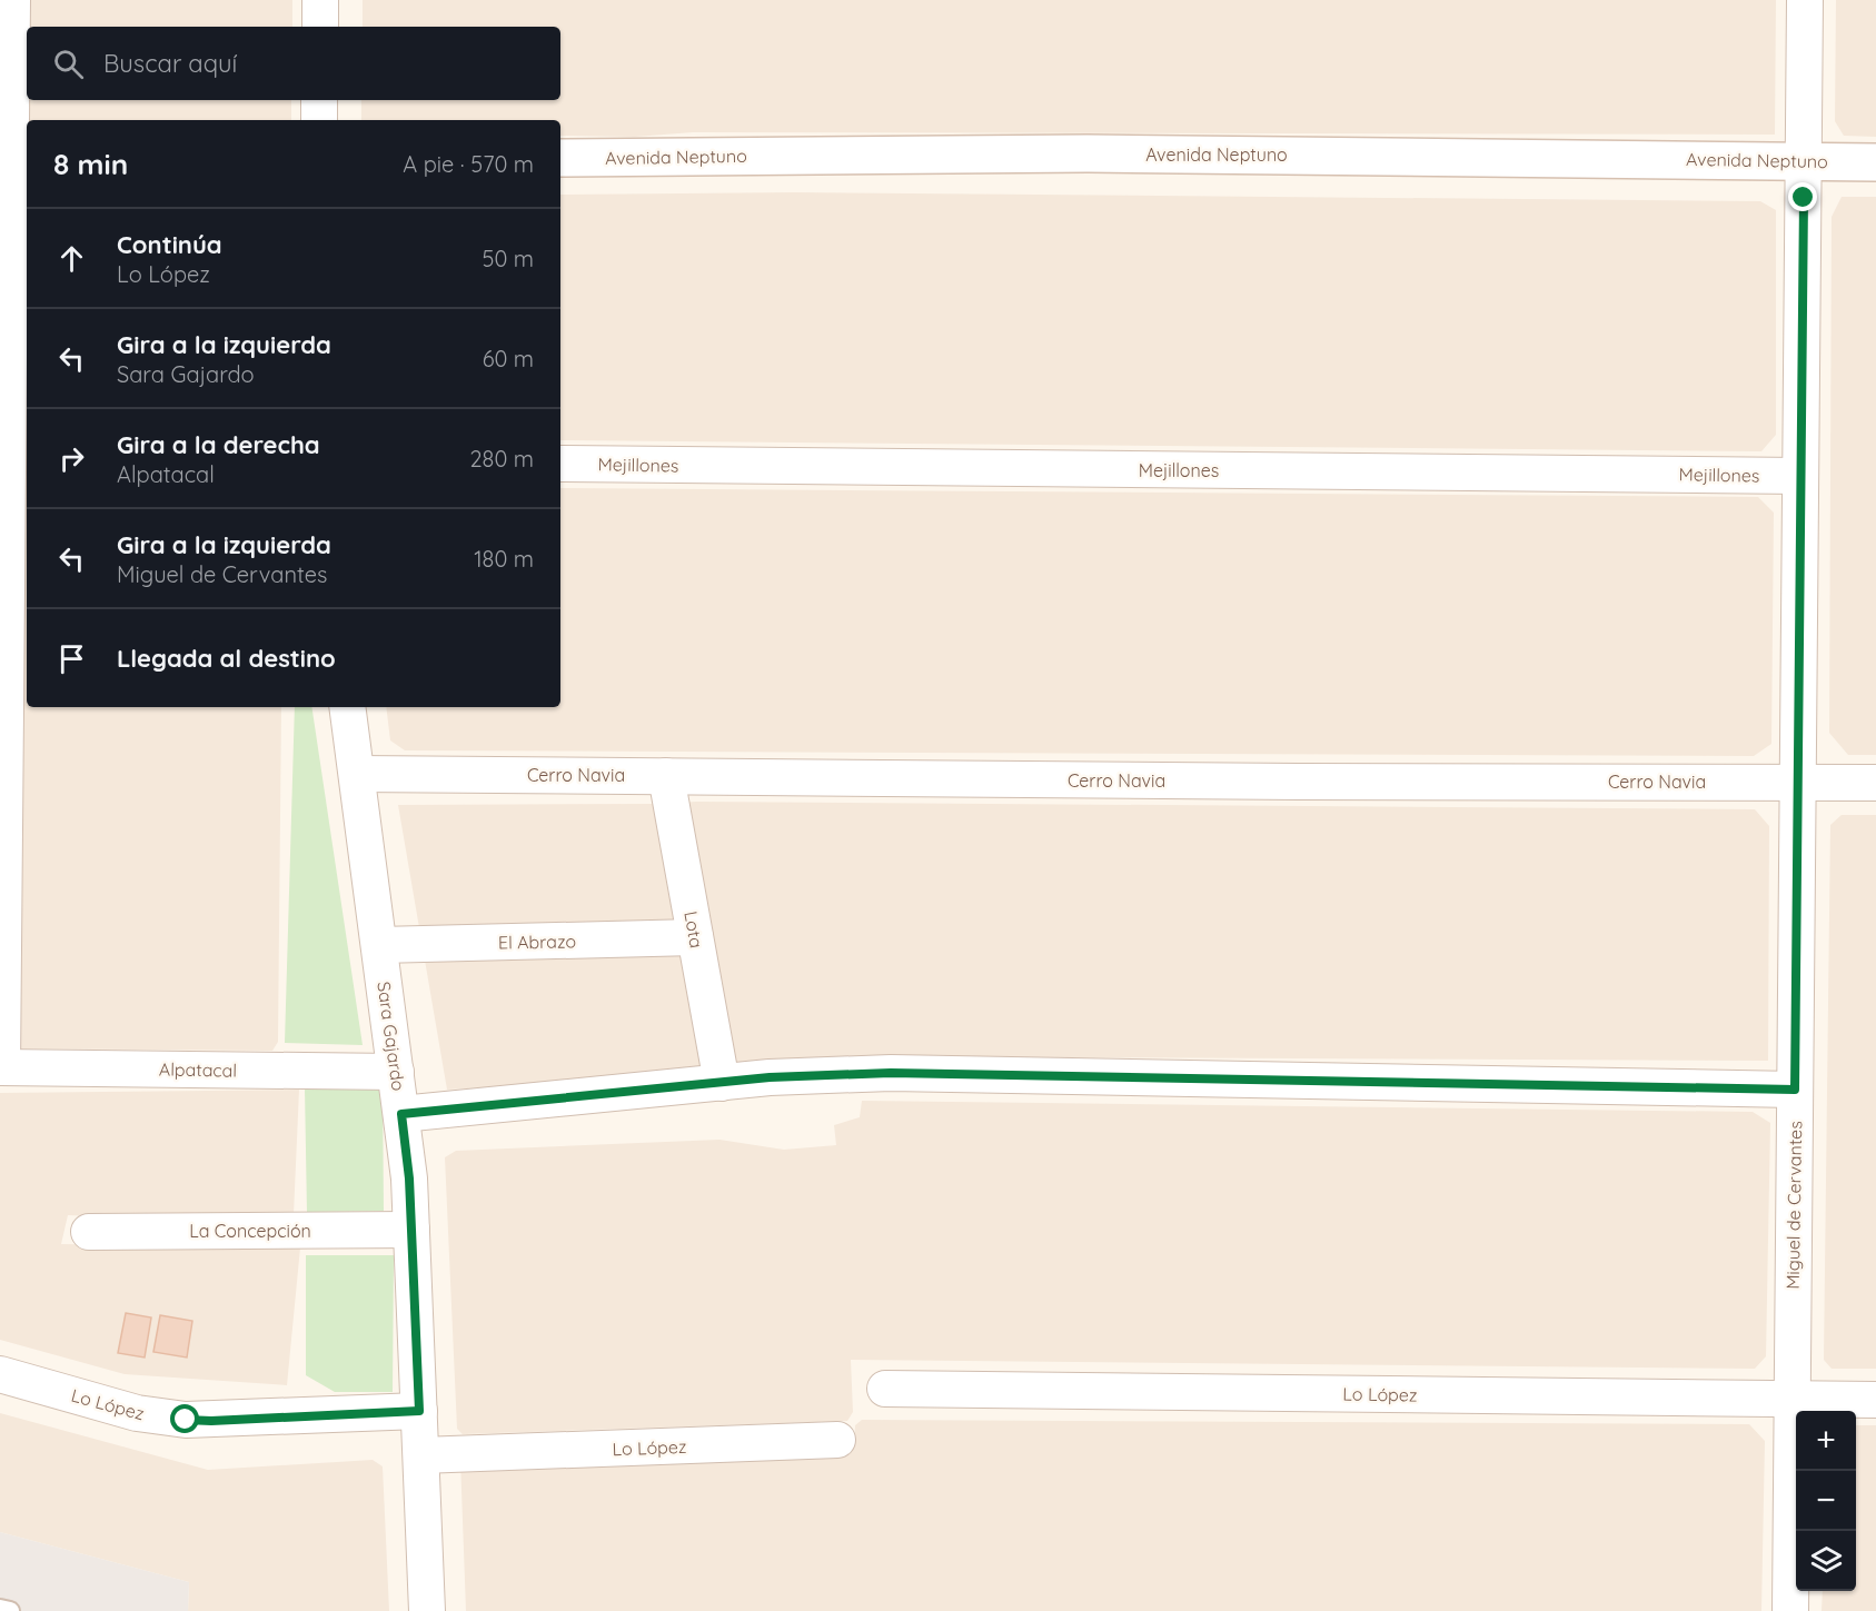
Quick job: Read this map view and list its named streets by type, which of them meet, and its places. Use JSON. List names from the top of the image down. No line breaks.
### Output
{"streets":{"main road":["Avenida Neptuno"],"street":["Mejillones","Cerro Navia","Lota","El Abrazo","Sara Gajardo","Alpatacal","Miguel de Cervantes","La Concepción","Lo López"]},"crossings":[["Avenida Neptuno","Miguel de Cervantes"],["Mejillones","Miguel de Cervantes"],["Cerro Navia","Lota"],["Cerro Navia","Sara Gajardo"],["Cerro Navia","Miguel de Cervantes"],["Lota","El Abrazo"],["El Abrazo","Sara Gajardo"],["Sara Gajardo","Alpatacal"],["Sara Gajardo","La Concepción"],["Sara Gajardo","Lo López"],["Miguel de Cervantes","Lo López"]],"page":{"search":"Buscar aquí","heading":["8 min","A pie · 570 m"],"list":[["Continúa","Lo López","50 m"],["Gira a la izquierda","Sara Gajardo","60 m"],["Gira a la derecha","Alpatacal","280 m"],["Gira a la izquierda","Miguel de Cervantes","180 m"],"Llegada al destino"],"map_buttons":["+","−"]}}
